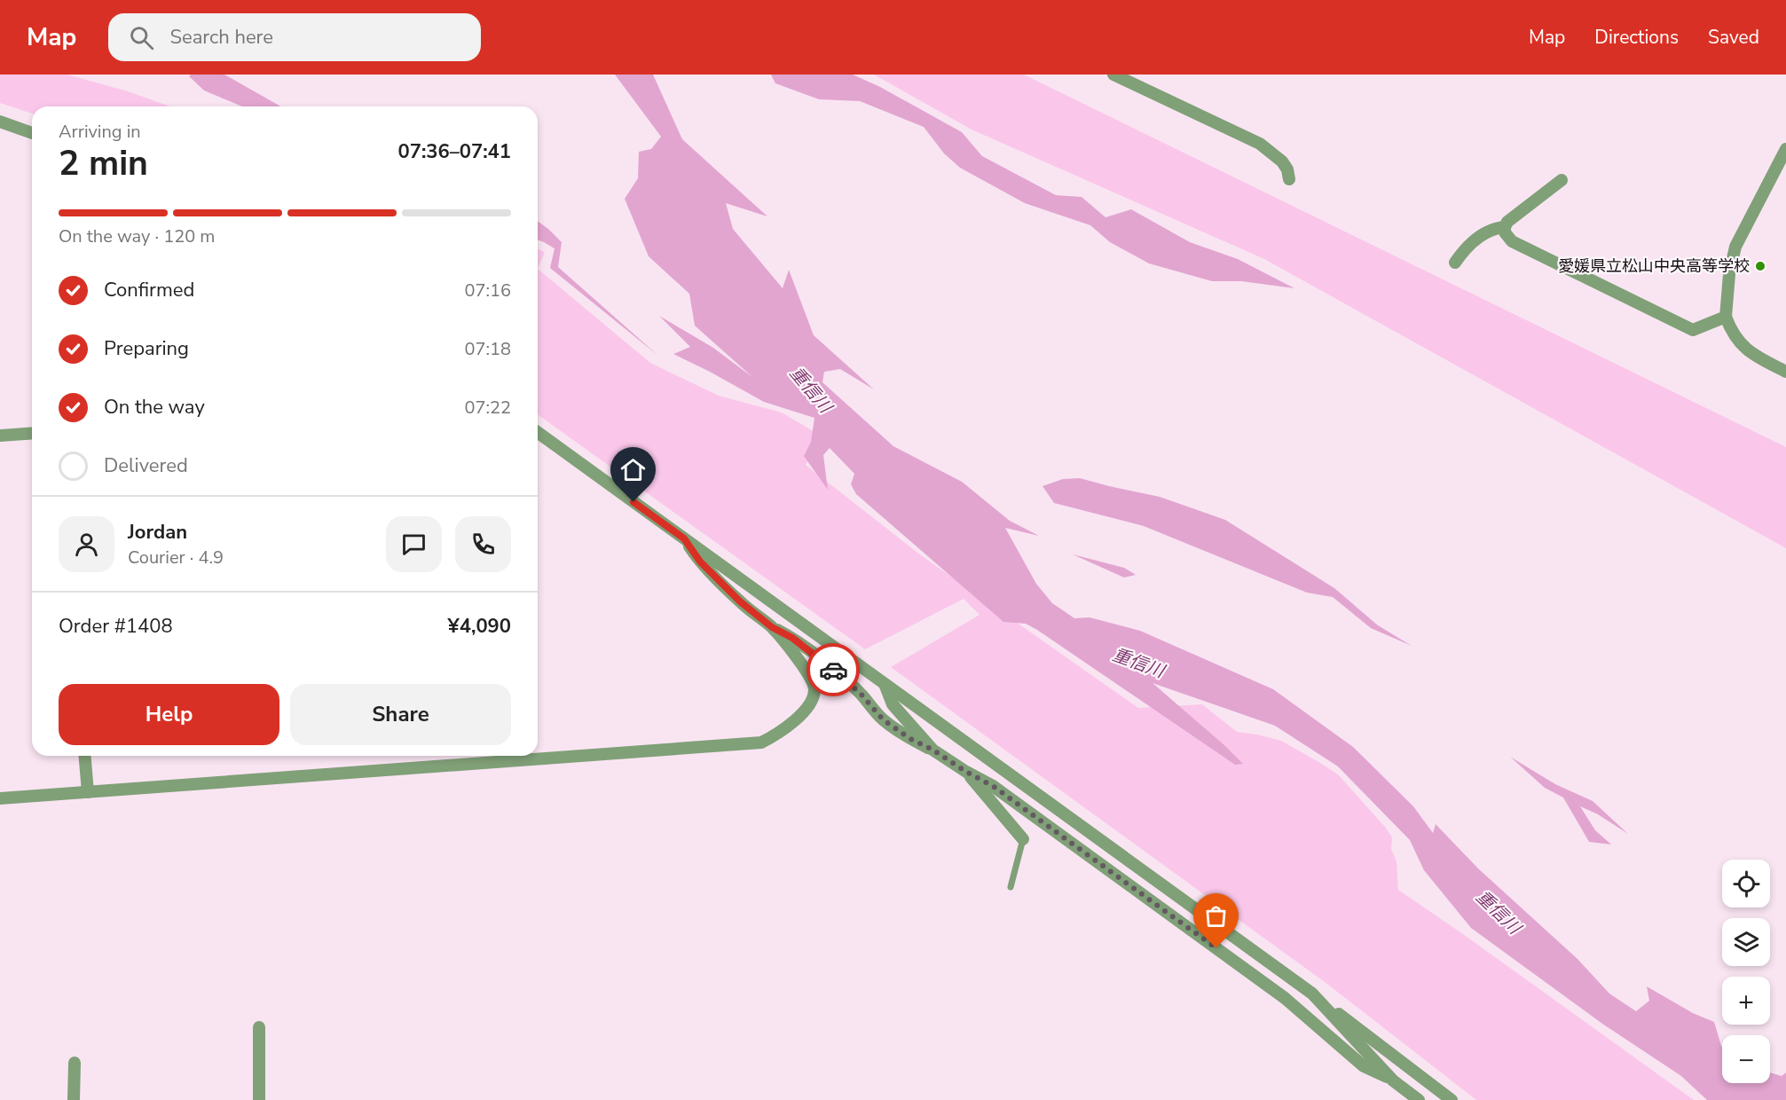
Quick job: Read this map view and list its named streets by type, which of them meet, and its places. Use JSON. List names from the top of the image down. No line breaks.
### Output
{"water":["重信川"],"places":["愛媛県立松山中央高等学校"],"page":{"header":"Map","search":"Search here","nav":["Map","Directions","Saved"],"heading":["2 min","Arriving in","07:36–07:41"],"panel":["Jordan","Courier · 4.9","Order #1408","¥4,090"],"bar":"On the way · 120 m","list":[["Confirmed","07:16"],["Preparing","07:18"],["On the way","07:22"],"Delivered"],"buttons":["Help","Share"],"map_buttons":["+","−"]}}
